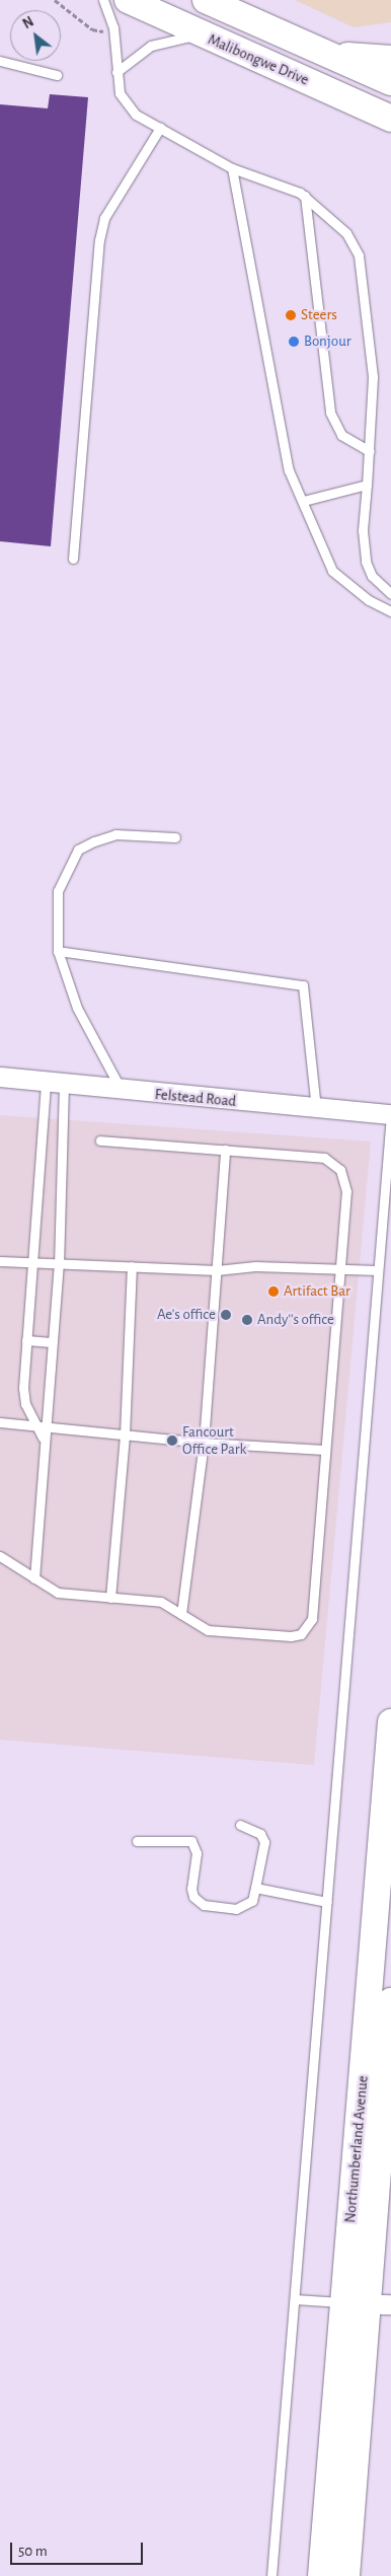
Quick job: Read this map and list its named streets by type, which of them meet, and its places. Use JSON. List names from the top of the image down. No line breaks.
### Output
{"streets":{"main road":["Malibongwe Drive","Northumberland Avenue"],"street":["Felstead Road"]},"places":["Steers","Bonjour","Artifact Bar","Ae's office","Andy''s office","Fancourt Office Park"],"scale_bar":"50 m","north":"top left"}
